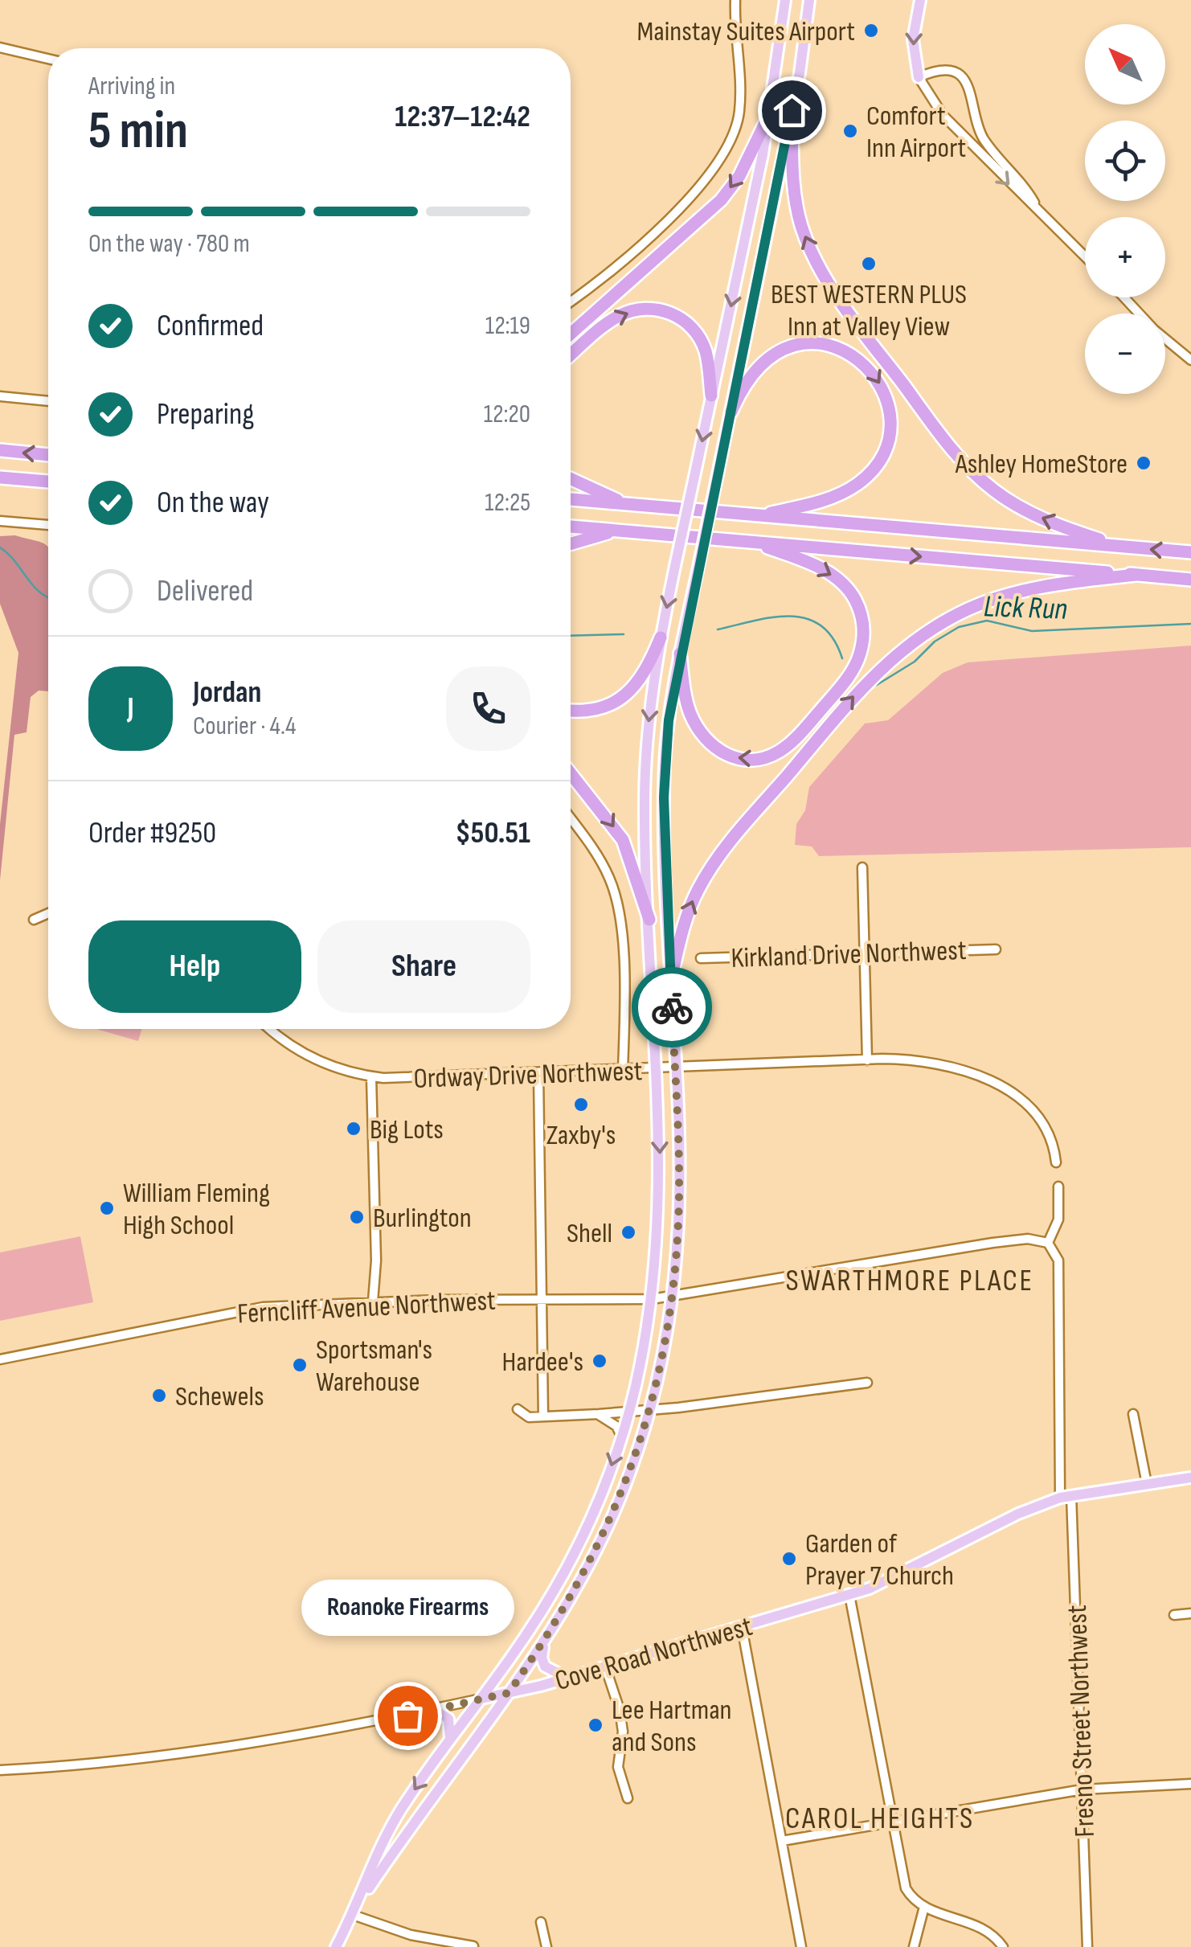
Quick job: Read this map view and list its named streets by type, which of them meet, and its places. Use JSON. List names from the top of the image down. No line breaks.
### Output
{"streets":{"main road":["Cove Road Northwest"],"street":["Kirkland Drive Northwest","Ordway Drive Northwest","Ferncliff Avenue Northwest","Fresno Street Northwest"]},"crossings":[["Cove Road Northwest","Fresno Street Northwest"]],"districts":["SWARTHMORE PLACE","CAROL HEIGHTS"],"water":["Lick Run"],"places":["Mainstay Suites Airport","Comfort Inn Airport","BEST WESTERN PLUS Inn at Valley View","Ashley HomeStore","Zaxby's","Big Lots","William Fleming High School","Burlington","Shell","Hardee's","Sportsman's Warehouse","Schewels","Garden of Prayer 7 Church","Roanoke Firearms","Lee Hartman and Sons"],"north":"top left","page":{"map_buttons":["+","−"],"heading":["5 min","Arriving in","12:37–12:42"],"panel":["Jordan","Courier · 4.4","Order #9250","$50.51"],"bar":"On the way · 780 m","list":[["Confirmed","12:19"],["Preparing","12:20"],["On the way","12:25"],"Delivered"],"round":"J","buttons":["Help","Share"],"bubble":"Roanoke Firearms"}}
